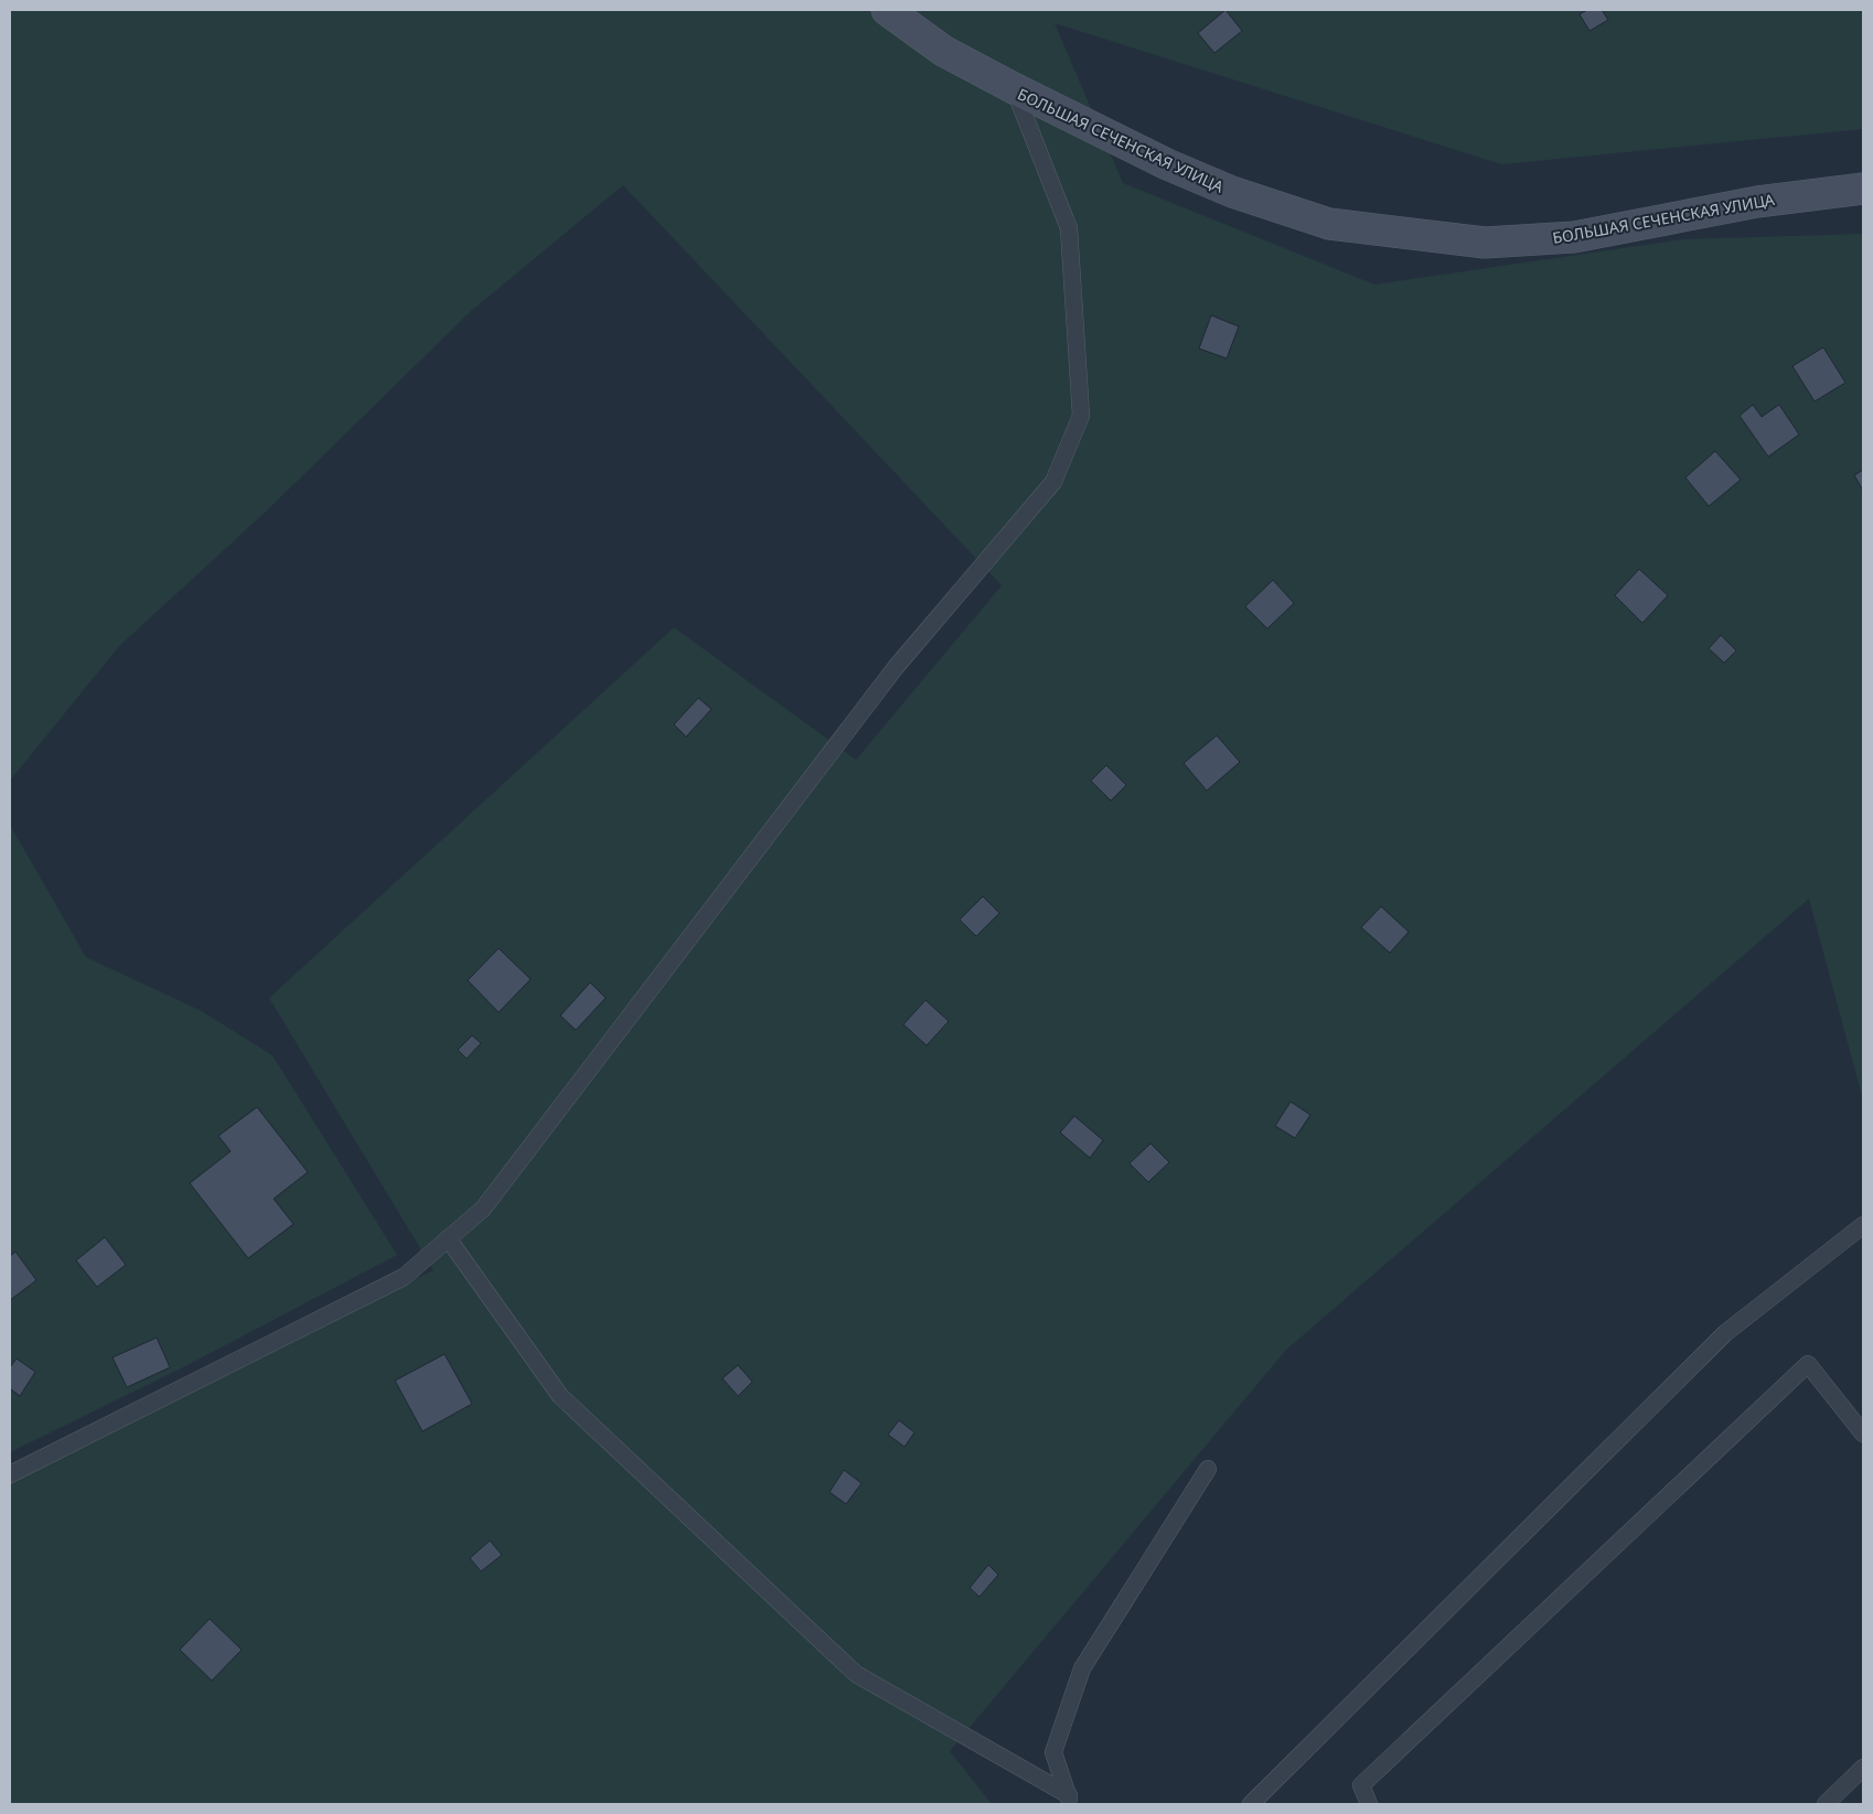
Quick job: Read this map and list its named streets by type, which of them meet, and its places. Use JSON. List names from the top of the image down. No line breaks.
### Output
{"streets":{"street":["БОЛЬШАЯ СЕЧЕНСКАЯ УЛИЦА"]}}
